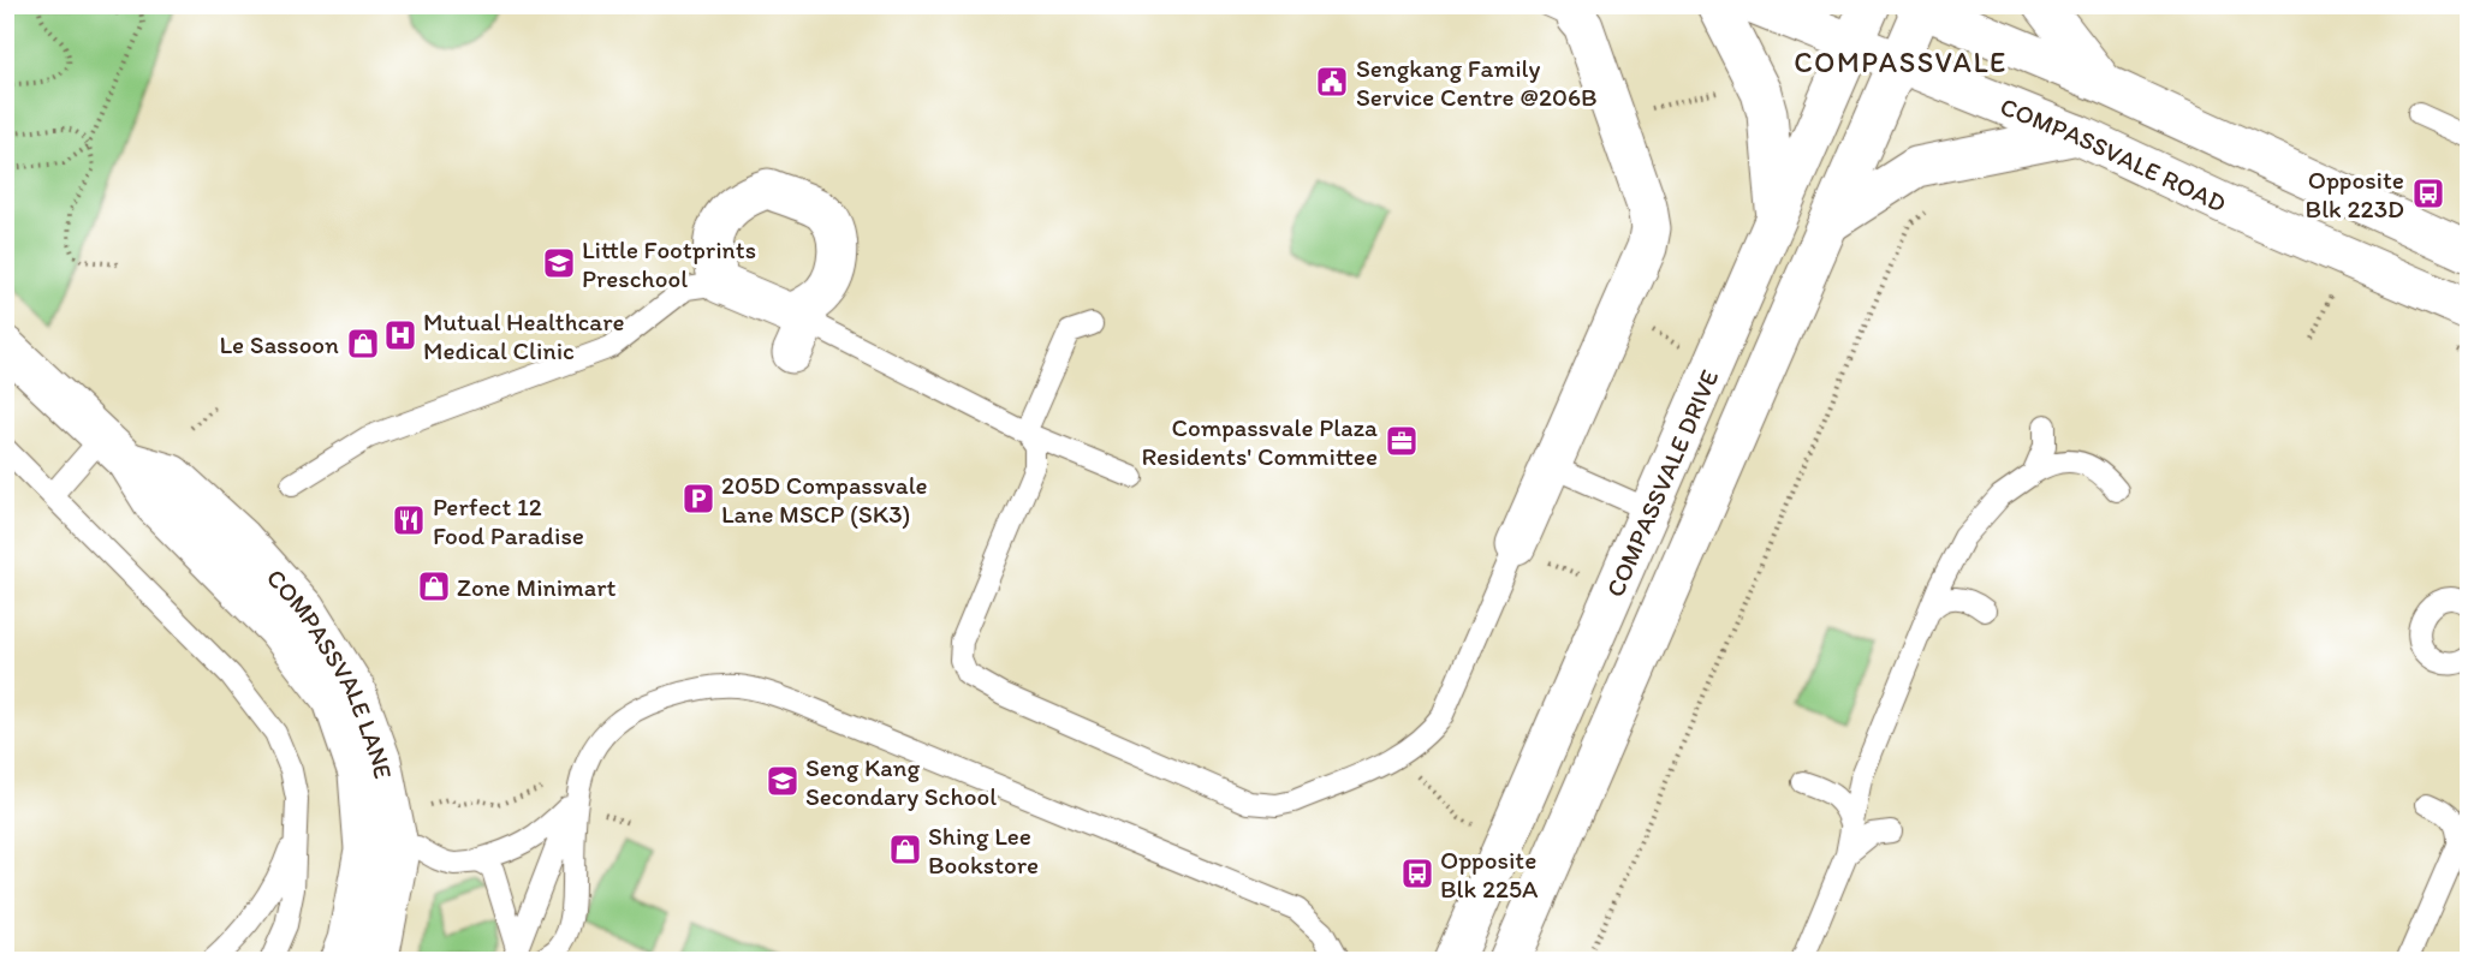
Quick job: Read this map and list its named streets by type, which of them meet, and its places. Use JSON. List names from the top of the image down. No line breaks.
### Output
{"streets":{"street":["COMPASSVALE ROAD","COMPASSVALE DRIVE","COMPASSVALE LANE"]},"crossings":[["COMPASSVALE ROAD","COMPASSVALE DRIVE"]],"districts":["COMPASSVALE"],"places":{"public building":["Sengkang Family Service Centre @206B"],"bus stop":["Opposite Blk 223D","Opposite Blk 225A"],"school or university":["Little Footprints Preschool","Seng Kang Secondary School"],"hospital":["Mutual Healthcare Medical Clinic"],"shop":["Le Sassoon","Zone Minimart","Shing Lee Bookstore"],"office":["Compassvale Plaza Residents' Committee"],"parking":["205D Compassvale Lane MSCP (SK3)"],"restaurant":["Perfect 12 Food Paradise"]}}
